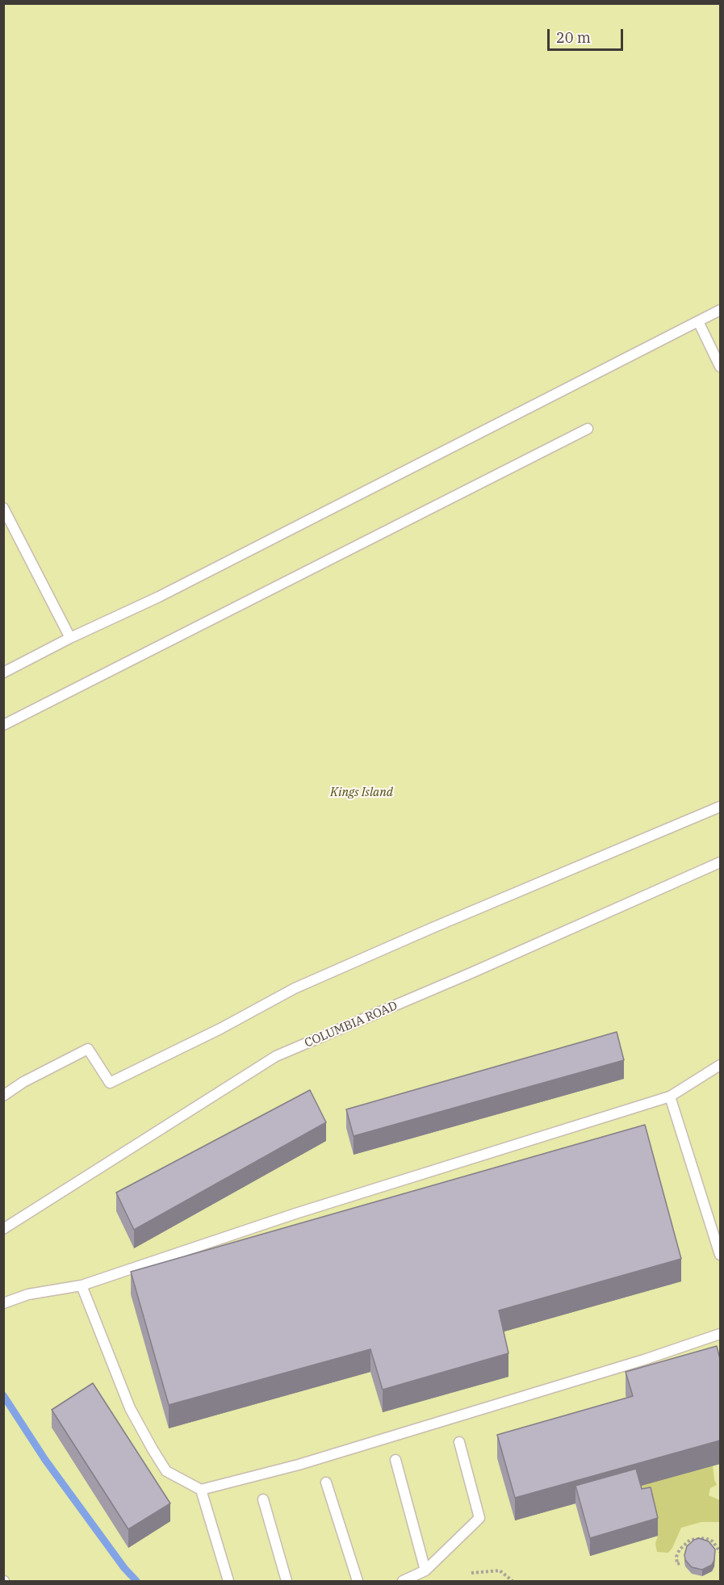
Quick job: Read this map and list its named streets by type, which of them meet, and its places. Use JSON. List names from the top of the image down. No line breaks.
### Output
{"streets":{"lane":["COLUMBIA ROAD"]},"parks":["Kings Island"],"scale_bar":"20 m"}
